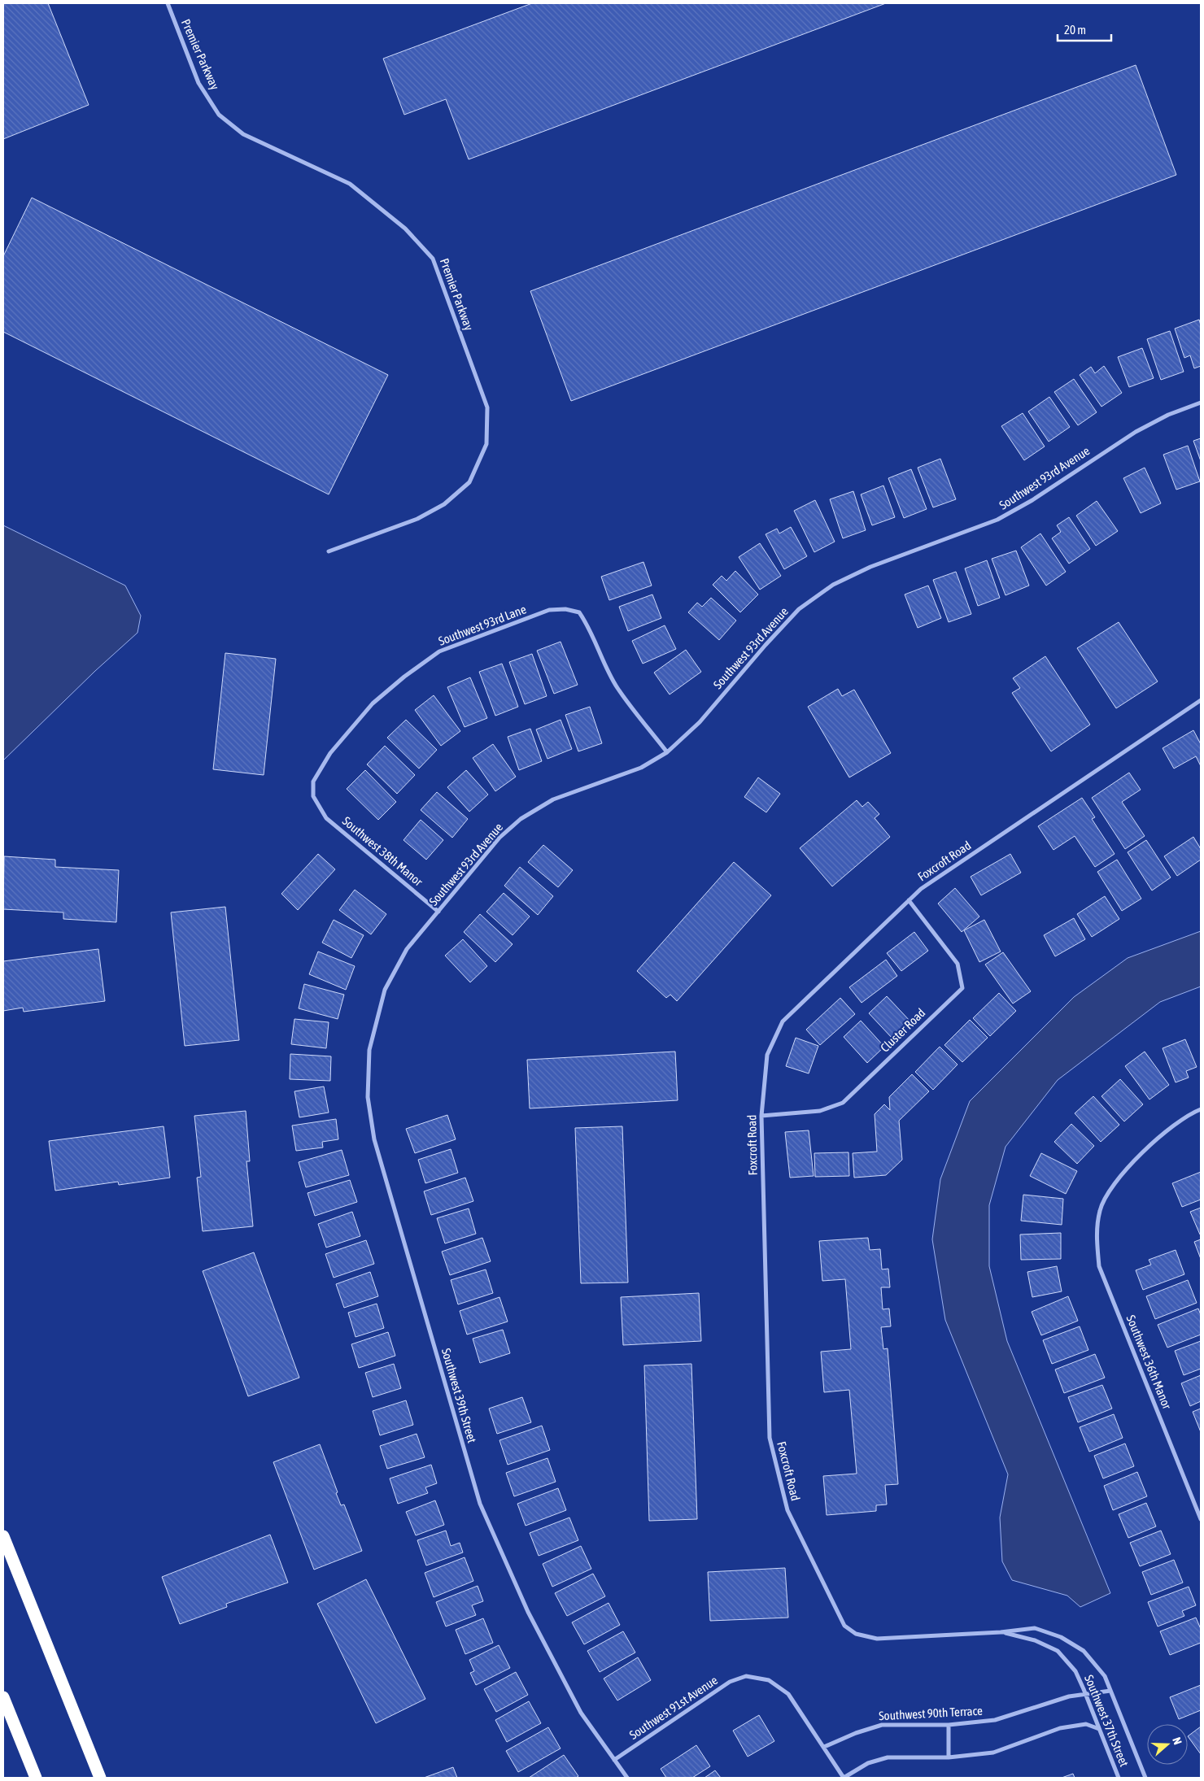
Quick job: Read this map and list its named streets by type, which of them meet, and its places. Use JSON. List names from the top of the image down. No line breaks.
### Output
{"streets":{"street":["Premier Parkway","Southwest 93rd Avenue","Southwest 93rd Lane","Southwest 38th Manor","Foxcroft Road","Cluster Road","Southwest 36th Manor","Southwest 39th Street","Southwest 91st Avenue","Southwest 90th Terrace","Southwest 37th Street"]},"crossings":[["Southwest 93rd Avenue","Southwest 93rd Lane"],["Southwest 93rd Avenue","Southwest 38th Manor"],["Southwest 93rd Avenue","Southwest 39th Street"],["Southwest 93rd Lane","Southwest 38th Manor"],["Foxcroft Road","Cluster Road"],["Foxcroft Road","Southwest 37th Street"],["Southwest 39th Street","Southwest 91st Avenue"],["Southwest 91st Avenue","Southwest 90th Terrace"],["Southwest 90th Terrace","Southwest 37th Street"]],"scale_bar":"20 m","north":"right"}
